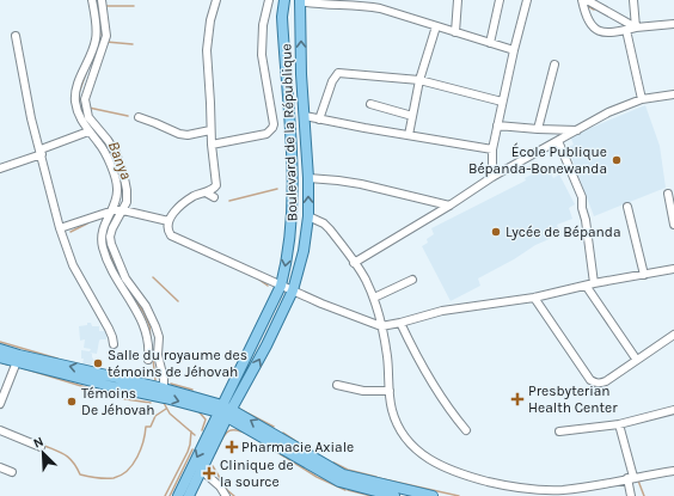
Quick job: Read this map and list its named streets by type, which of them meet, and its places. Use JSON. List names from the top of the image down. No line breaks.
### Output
{"streets":{"main road":["Boulevard de la République"]},"water":["Banya"],"places":{"other":["École Publique Bépanda-Bonewanda","Lycée de Bépanda","Salle du royaume des témoins de Jéhovah","Témoins De Jéhovah"],"health":["Presbyterian Health Center","Pharmacie Axiale","Clinique de la source"]},"north":"top left"}
